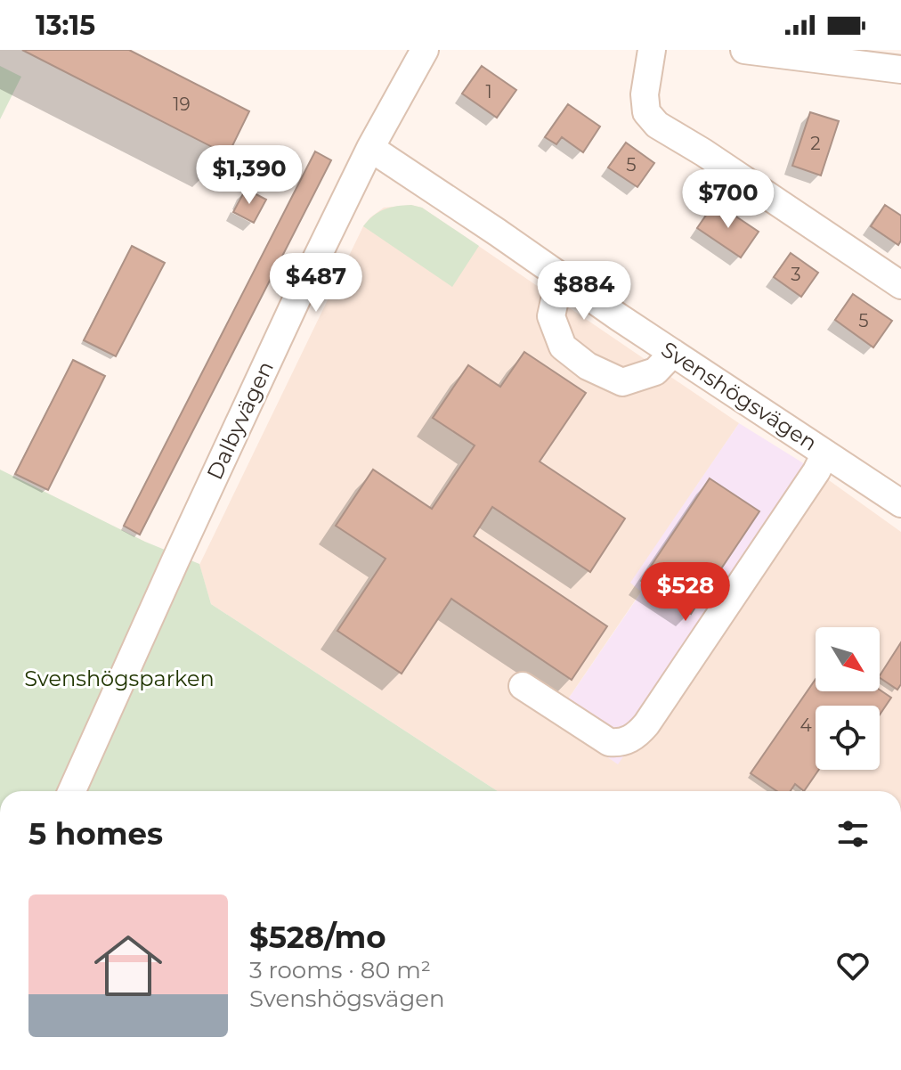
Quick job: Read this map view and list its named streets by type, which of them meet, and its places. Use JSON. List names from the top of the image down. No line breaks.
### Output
{"streets":{"street":["Svenshögsvägen","Dalbyvägen"]},"crossings":[["Svenshögsvägen","Dalbyvägen"]],"parks":["Svenshögsparken"],"house_numbers":["1","19","2","5","3","5","4"],"north":"bottom right","page":{"status":"13:15","price":["$1,390","$700","$487","$884","$528"],"heading":"5 homes","list":[{"name":"$528/mo","note":"3 rooms · 80 m² · Svenshögsvägen"}]}}
